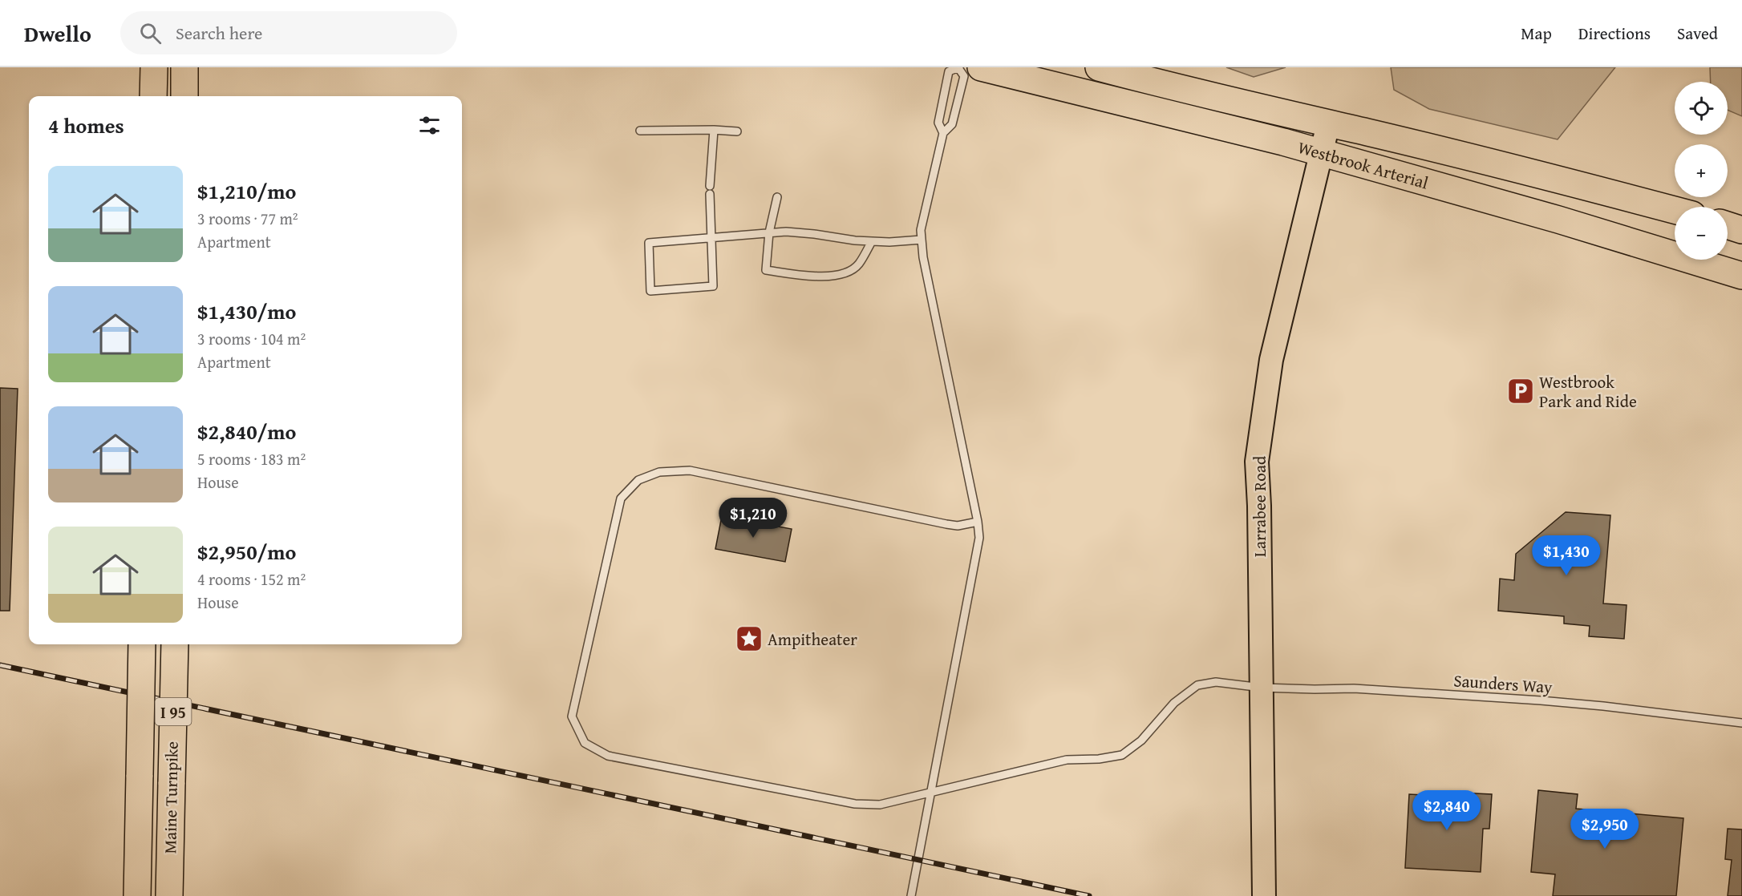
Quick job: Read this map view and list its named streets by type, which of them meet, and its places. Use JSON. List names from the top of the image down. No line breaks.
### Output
{"streets":{"highway":["Westbrook Arterial","I 95","Maine Turnpike"],"main road":["Larrabee Road"],"lane":["Saunders Way"]},"crossings":[["Westbrook Arterial","Larrabee Road"],["Larrabee Road","Saunders Way"]],"places":{"parking":["Westbrook Park and Ride"],"place":["Ampitheater"]},"page":{"header":"Dwello","search":"Search here","nav":["Map","Directions","Saved"],"map_buttons":["+","−"],"heading":"4 homes","list":[{"name":"$1,210/mo","note":"3 rooms · 77 m² · Apartment"},{"name":"$1,430/mo","note":"3 rooms · 104 m² · Apartment"},{"name":"$2,840/mo","note":"5 rooms · 183 m² · House"},{"name":"$2,950/mo","note":"4 rooms · 152 m² · House"}],"price":["$1,210","$1,430","$2,840","$2,950"]}}
